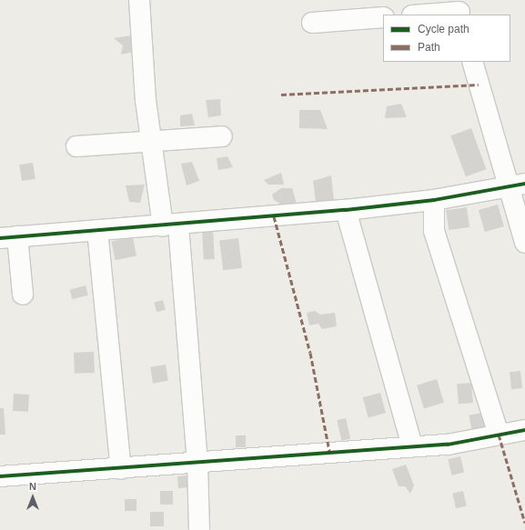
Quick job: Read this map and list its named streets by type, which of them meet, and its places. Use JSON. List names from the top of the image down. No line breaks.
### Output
{"legend":["Cycle path","Path"],"north":"top"}
